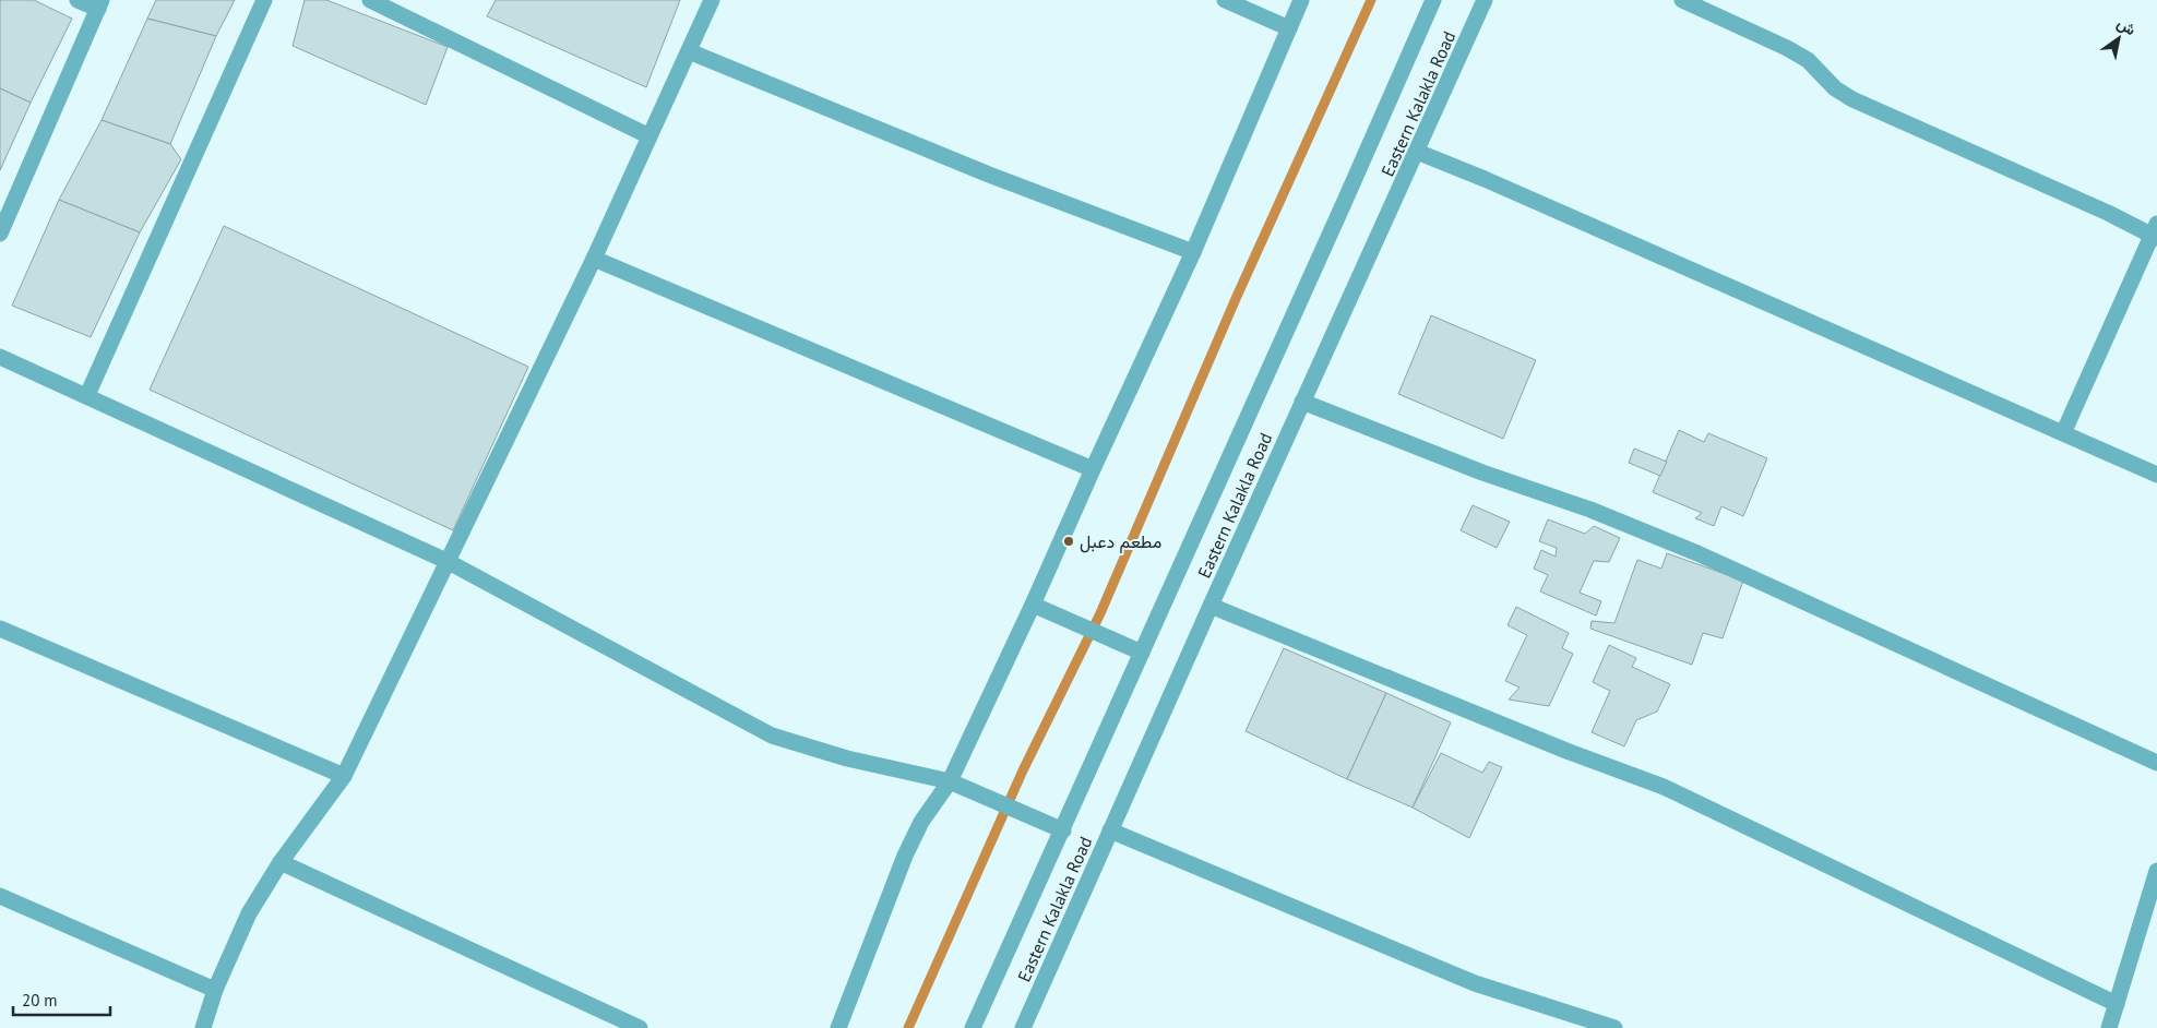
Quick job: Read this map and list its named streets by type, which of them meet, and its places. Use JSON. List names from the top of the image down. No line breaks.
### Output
{"streets":{"street":["Eastern Kalakla Road"]},"places":["مطعم دعبل"],"scale_bar":"20 m","north":"top right"}
